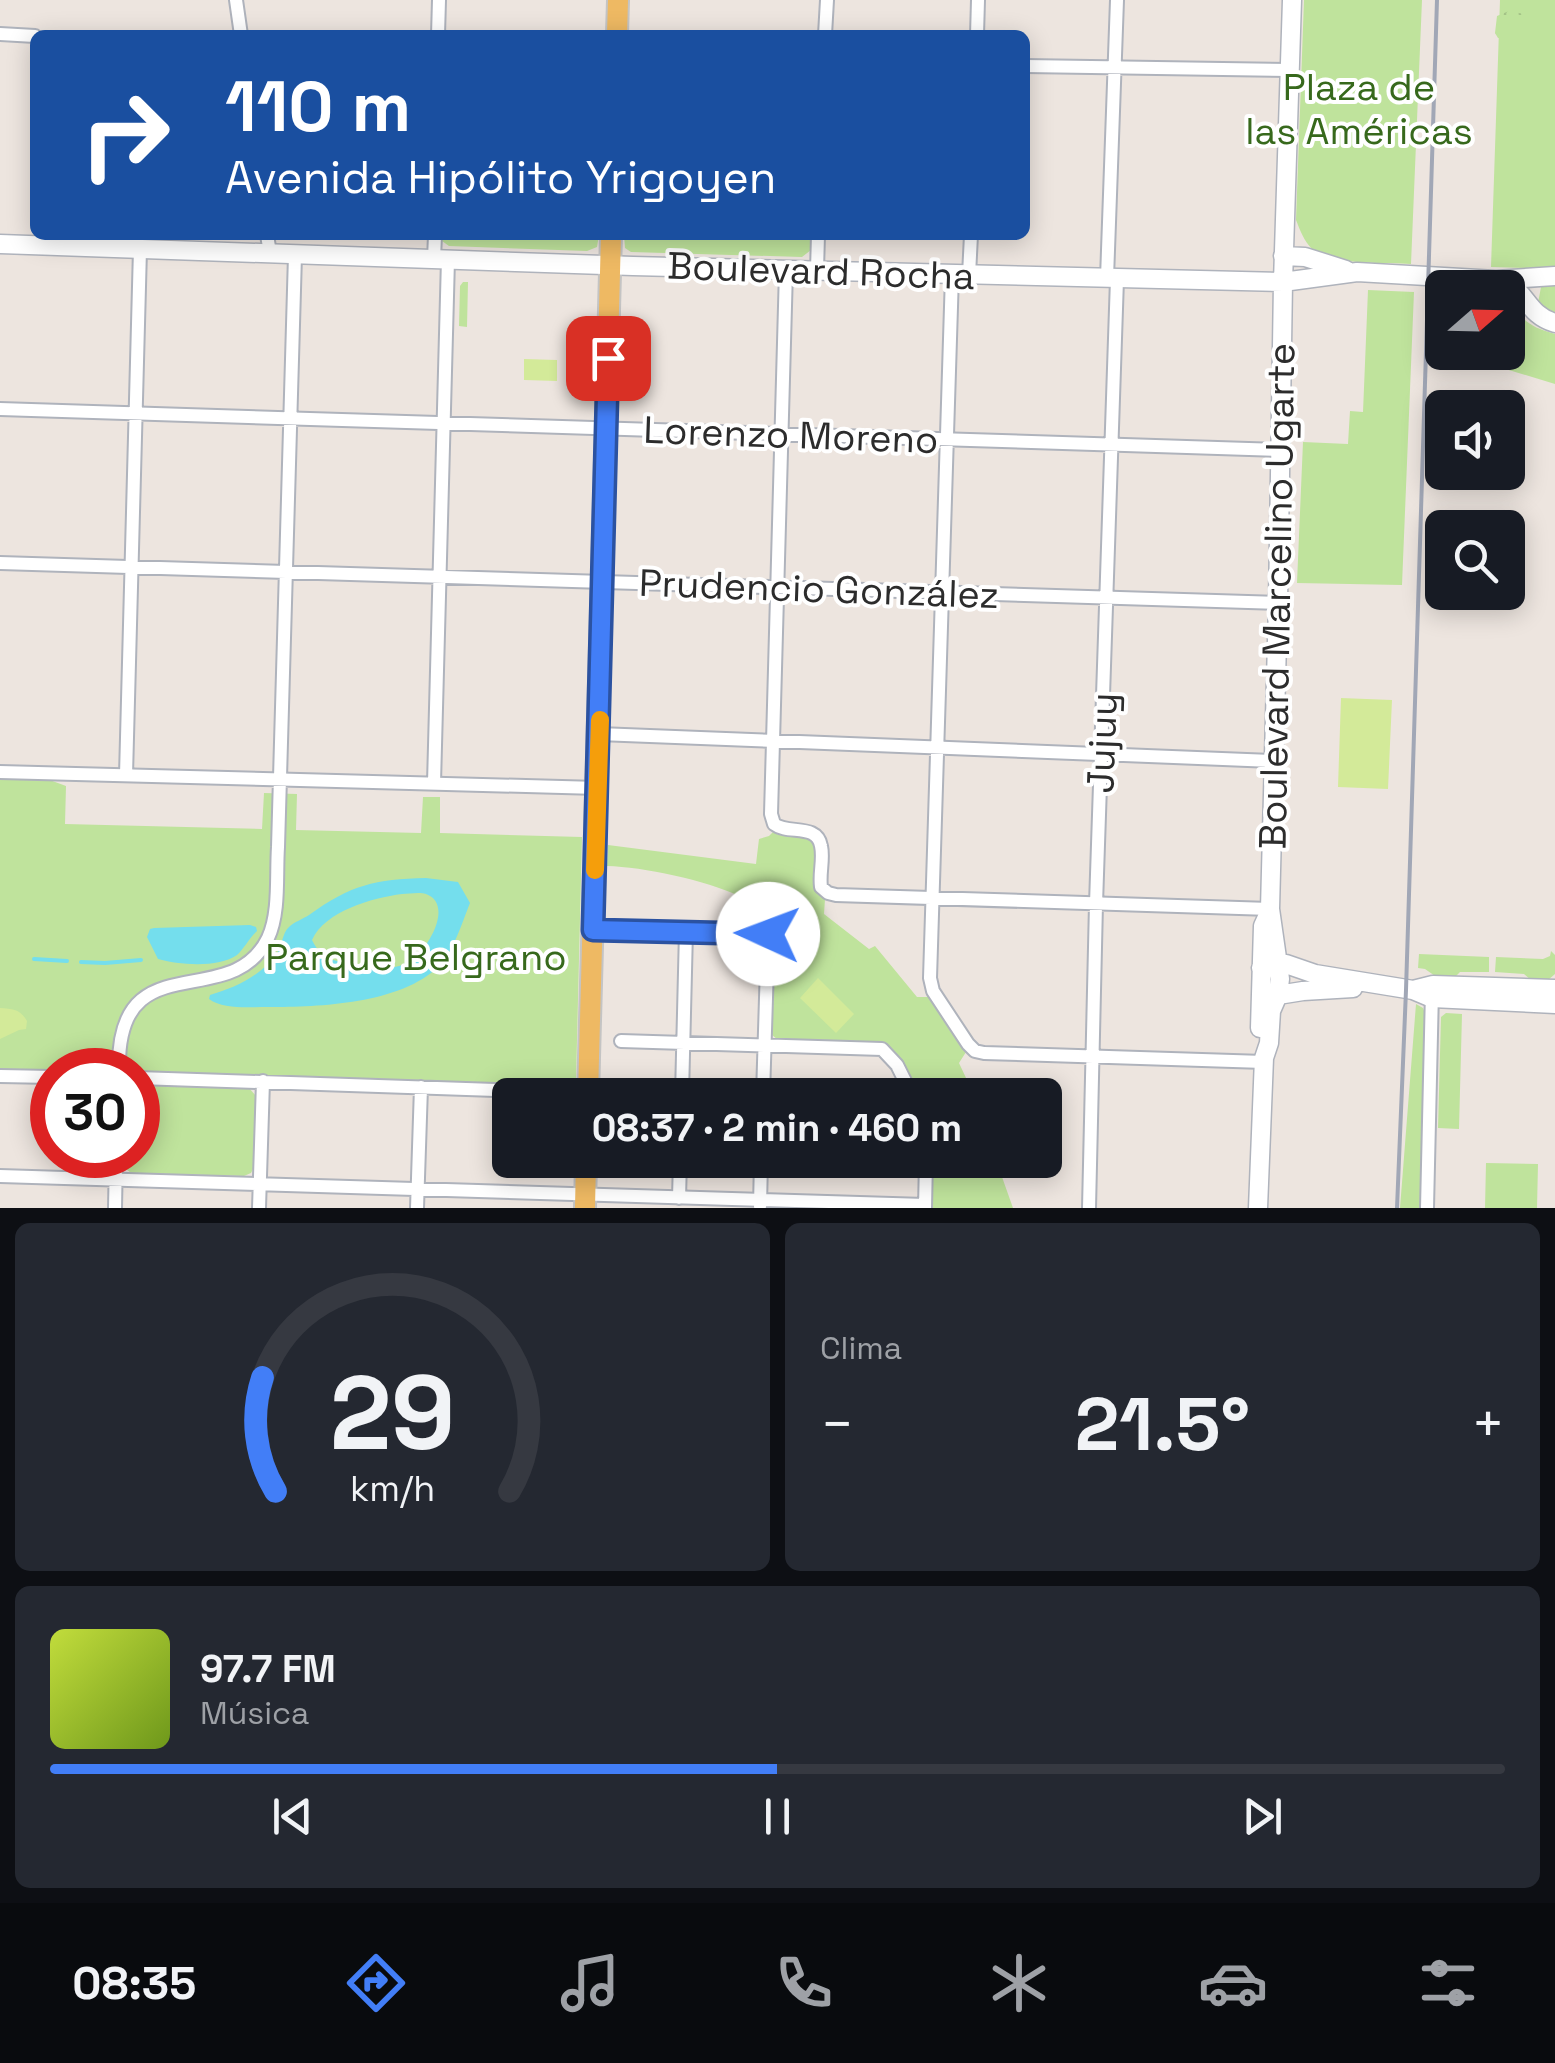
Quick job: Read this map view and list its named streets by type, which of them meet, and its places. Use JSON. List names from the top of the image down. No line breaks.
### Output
{"streets":{"main road":["Boulevard Rocha","Boulevard Marcelino Ugarte"],"street":["Lorenzo Moreno","Prudencio González","Jujuy"]},"crossings":[["Boulevard Rocha","Boulevard Marcelino Ugarte"],["Boulevard Rocha","Jujuy"],["Lorenzo Moreno","Boulevard Marcelino Ugarte"],["Lorenzo Moreno","Jujuy"],["Prudencio González","Boulevard Marcelino Ugarte"],["Prudencio González","Jujuy"]],"parks":["Plaza de las Américas","Parque Belgrano"],"north":"right","page":{"turn":["110 m","Avenida Hipólito Yrigoyen"],"limit":"30","trip":"08:37 · 2 min · 460 m","tile":"Clima","heat":["−","21.5°","+"],"song":["97.7 FM","Música"],"tabs":"08:35","gauge":["29","km/h"]}}
